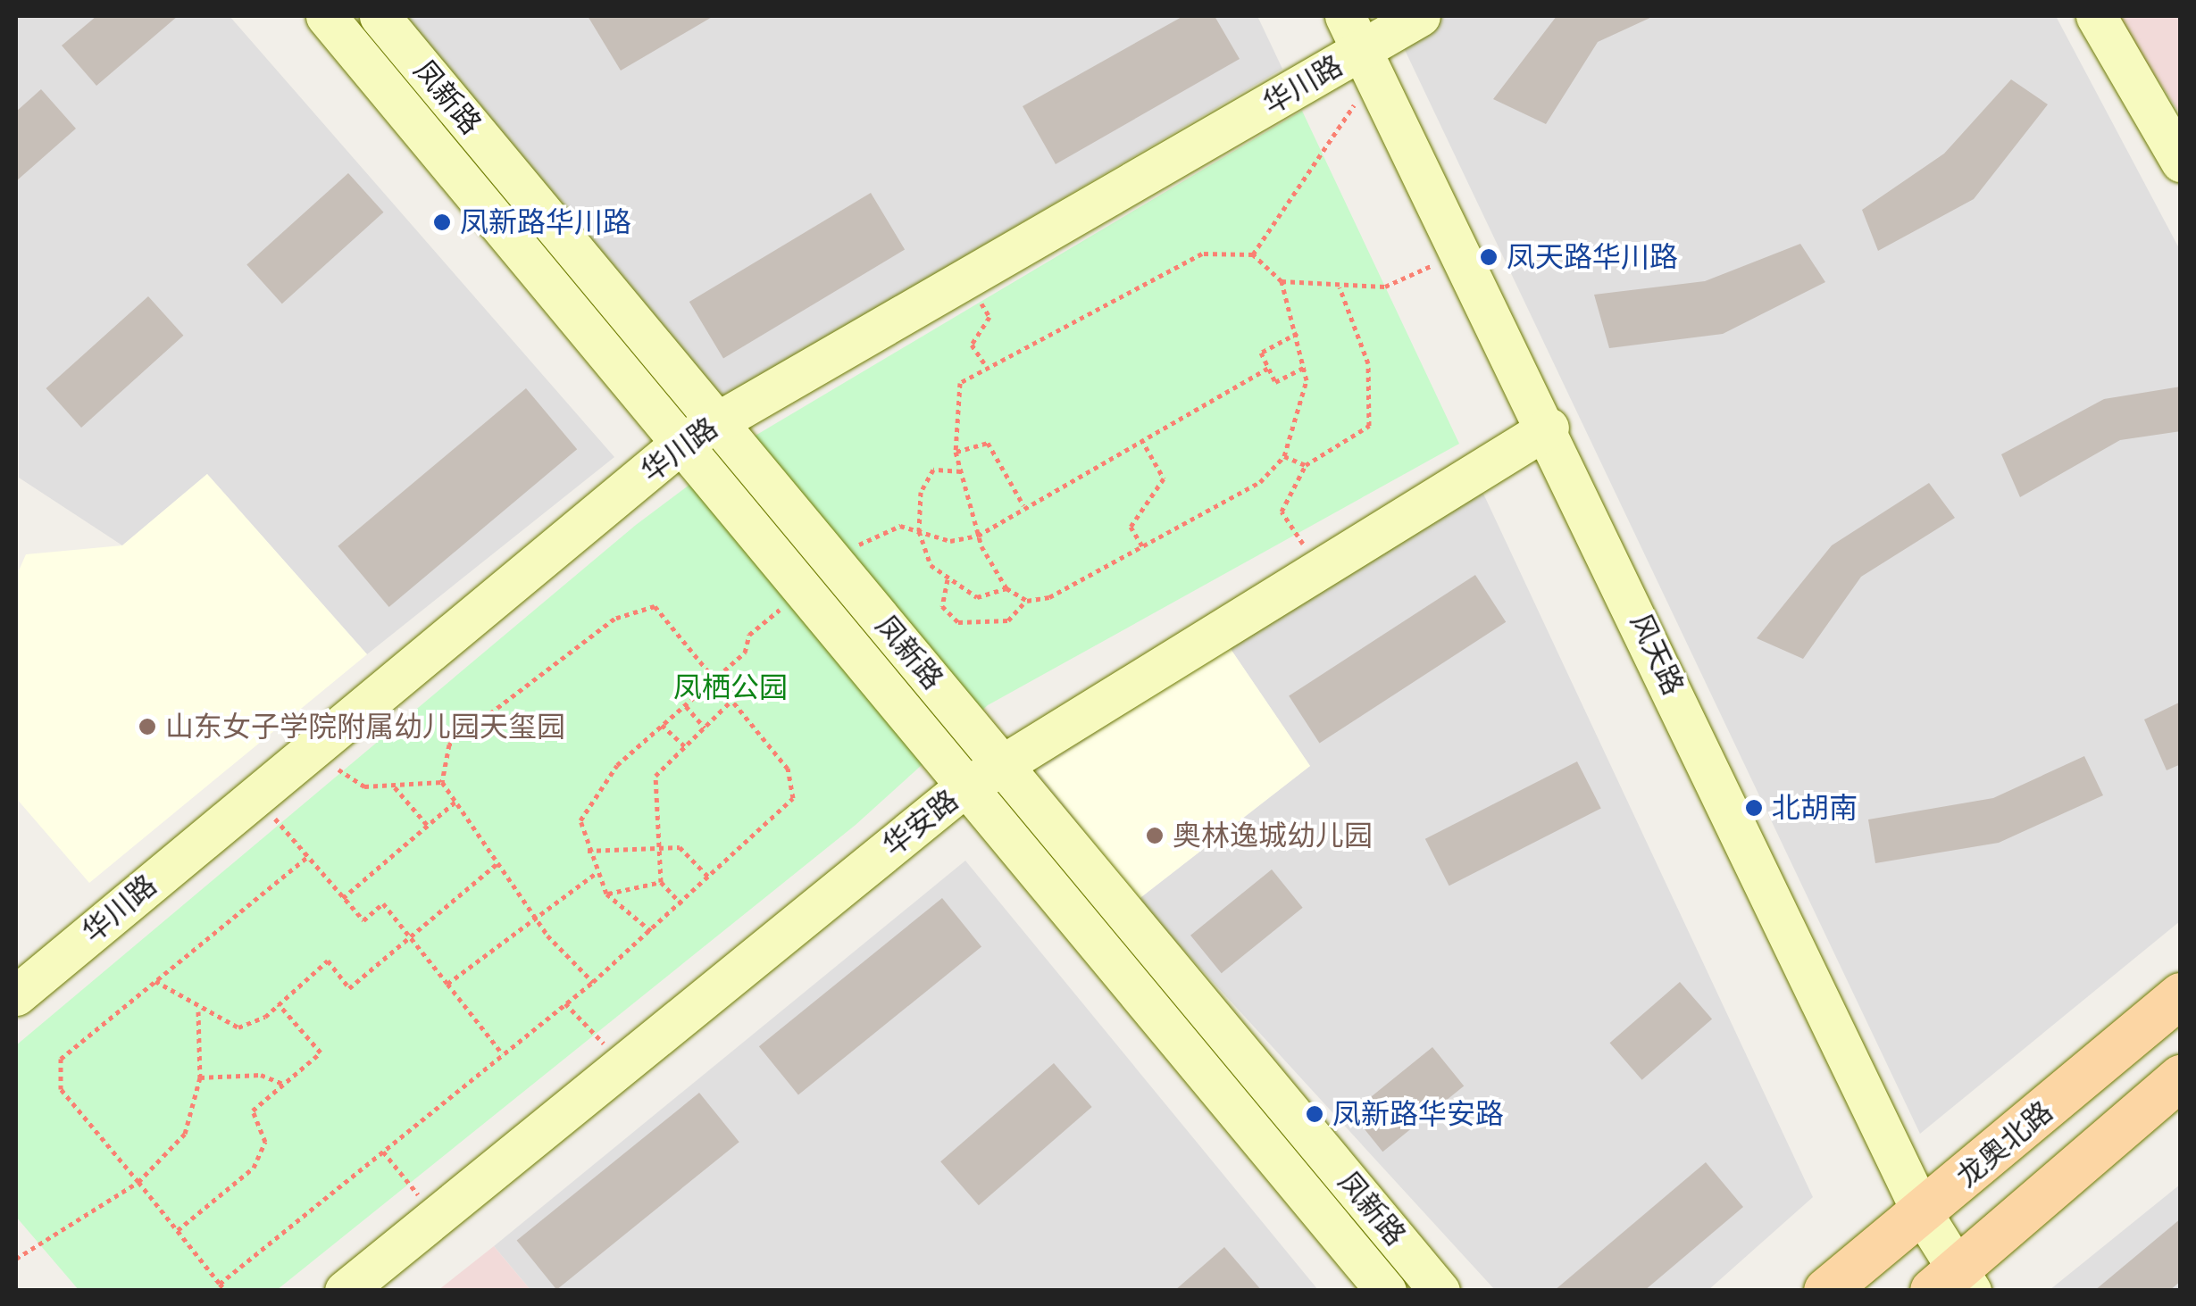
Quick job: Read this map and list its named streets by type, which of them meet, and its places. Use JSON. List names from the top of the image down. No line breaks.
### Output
{"streets":{"main road":["龙奥北路"],"street":["华川路","凤新路","风天路","华安路"]},"crossings":[["华川路","凤新路"],["华川路","风天路"],["凤新路","华安路"],["风天路","华安路"],["风天路","龙奥北路"]],"parks":["凤栖公园"],"places":["凤新路华川路","凤天路华川路","山东女子学院附属幼儿园天玺园","北胡南","奥林逸城幼儿园","凤新路华安路"]}
